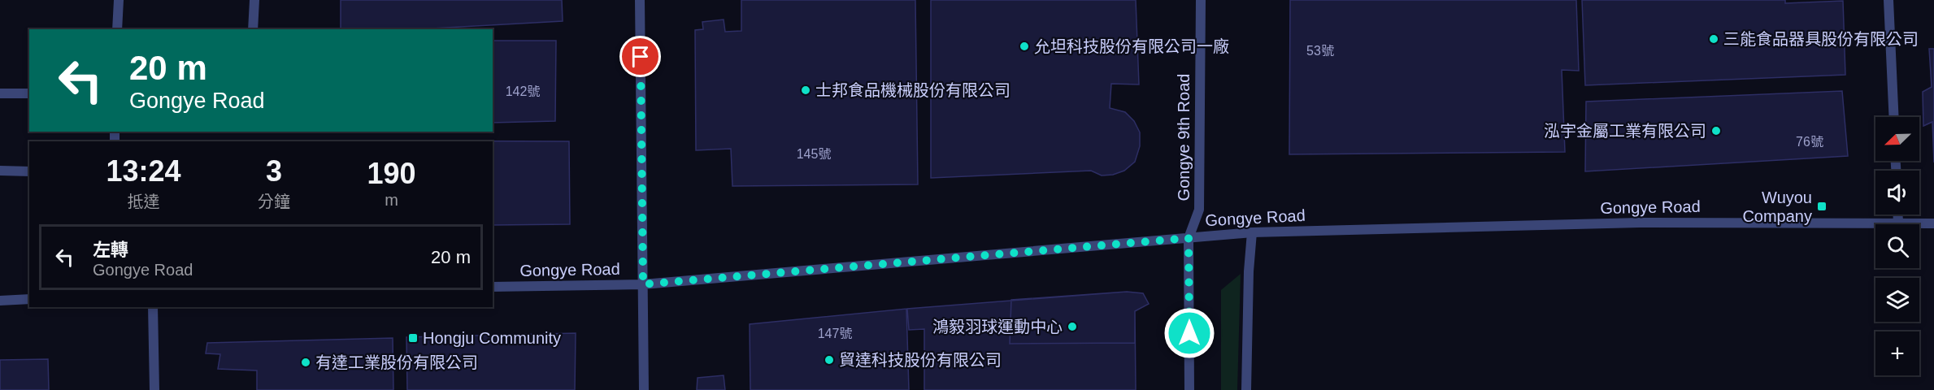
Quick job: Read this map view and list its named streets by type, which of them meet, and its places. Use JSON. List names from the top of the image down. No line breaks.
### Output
{"streets":{"street":["Gongye 9th Road","Gongye Road"]},"crossings":[["Gongye 9th Road","Gongye Road"]],"places":{"other":["三能食品器具股份有限公司","允坦科技股份有限公司一廠","士邦食品機械股份有限公司","泓宇金屬工業有限公司","鴻毅羽球運動中心","貿達科技股份有限公司","有達工業股份有限公司"],"transit":["Wuyou Company","Hongju Community"]},"house_numbers":["53號","142號","76號","145號","147號"],"north":"bottom left","page":{"turn":["20 m","Gongye Road"],"map_buttons":"+","eta":["13:24","抵達","3","分鐘","190","m"],"list":[{"name":"左轉","note":"Gongye Road","value":"20 m"}]}}
